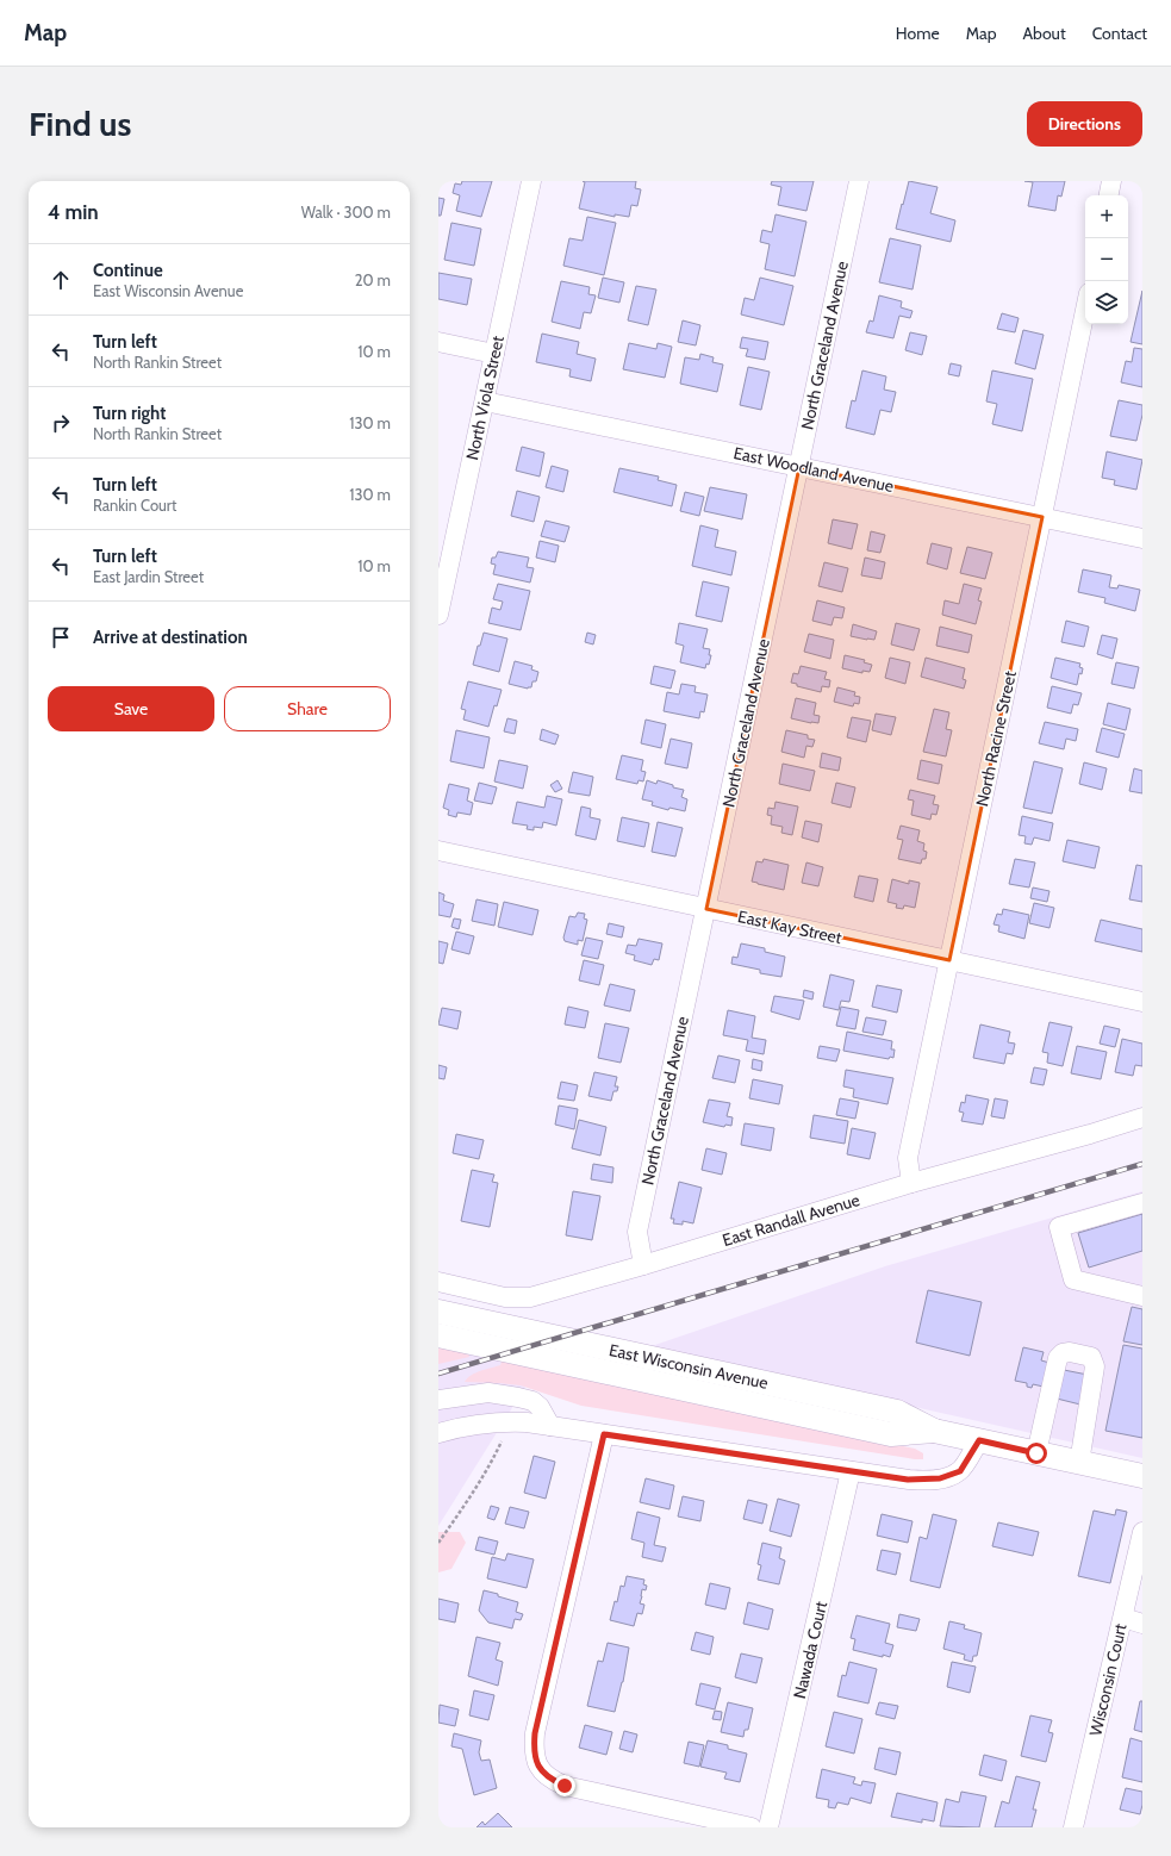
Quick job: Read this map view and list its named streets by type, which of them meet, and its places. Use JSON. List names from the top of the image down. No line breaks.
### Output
{"streets":{"main road":["East Wisconsin Avenue"],"street":["North Graceland Avenue","North Viola Street","East Woodland Avenue","North Racine Street","East Kay Street","East Randall Avenue","Nawada Court","Wisconsin Court"]},"crossings":[["North Graceland Avenue","East Woodland Avenue"],["North Graceland Avenue","East Kay Street"],["North Graceland Avenue","East Randall Avenue"],["North Viola Street","East Woodland Avenue"],["East Woodland Avenue","North Racine Street"],["North Racine Street","East Kay Street"],["North Racine Street","East Randall Avenue"]],"page":{"header":"Map","nav":["Home","Map","About","Contact"],"buttons":["Directions",["Save","Share"]],"title":"Find us","heading":["4 min","Walk · 300 m"],"map_buttons":["+","−"],"list":[["Continue","East Wisconsin Avenue","20 m"],["Turn left","North Rankin Street","10 m"],["Turn right","North Rankin Street","130 m"],["Turn left","Rankin Court","130 m"],["Turn left","East Jardin Street","10 m"],"Arrive at destination"]}}
